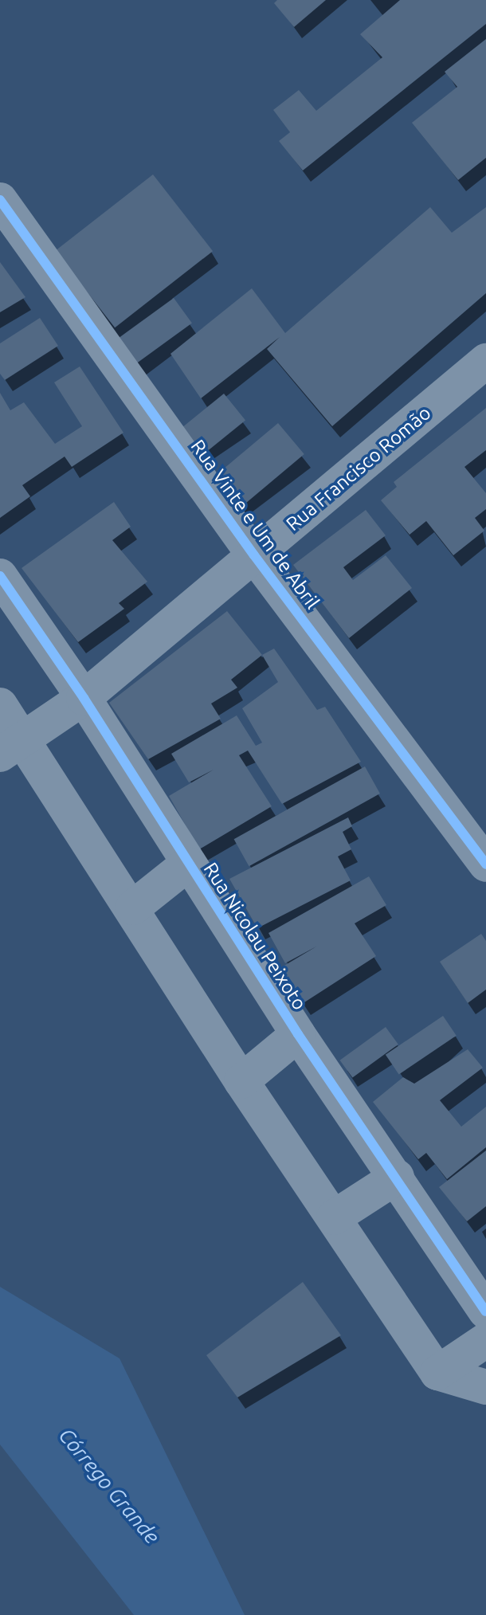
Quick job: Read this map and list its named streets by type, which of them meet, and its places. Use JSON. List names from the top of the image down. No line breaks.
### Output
{"streets":{"street":["Rua Francisco Romão","Rua Vinte e Um de Abril","Rua Nicolau Peixoto"]},"crossings":[["Rua Francisco Romão","Rua Vinte e Um de Abril"],["Rua Francisco Romão","Rua Nicolau Peixoto"]],"water":["Córrego Grande"]}
